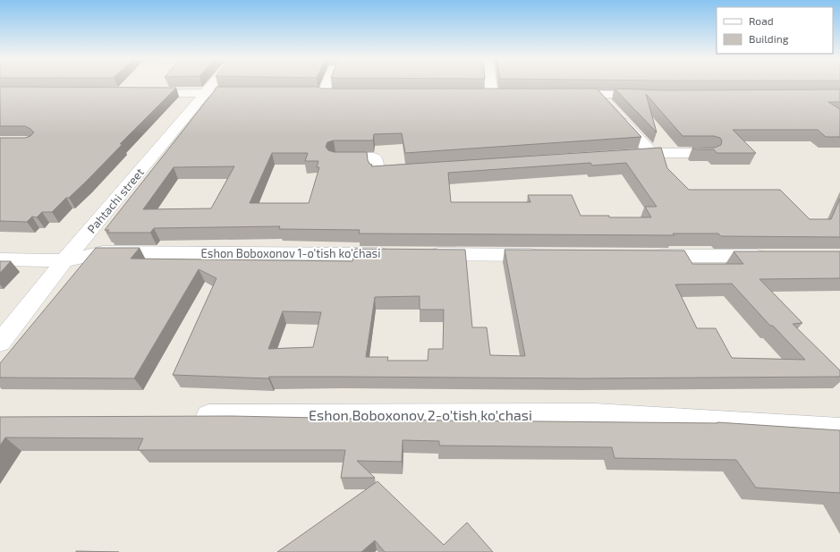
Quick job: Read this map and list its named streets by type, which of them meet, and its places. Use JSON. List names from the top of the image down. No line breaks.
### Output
{"streets":{"street":["Pahtachi street","Eshon Boboxonov 1-o'tish ko'chasi","Eshon Boboxonov 2-o'tish ko'chasi"]},"crossings":[["Pahtachi street","Eshon Boboxonov 1-o'tish ko'chasi"]],"legend":["Road","Building"]}
